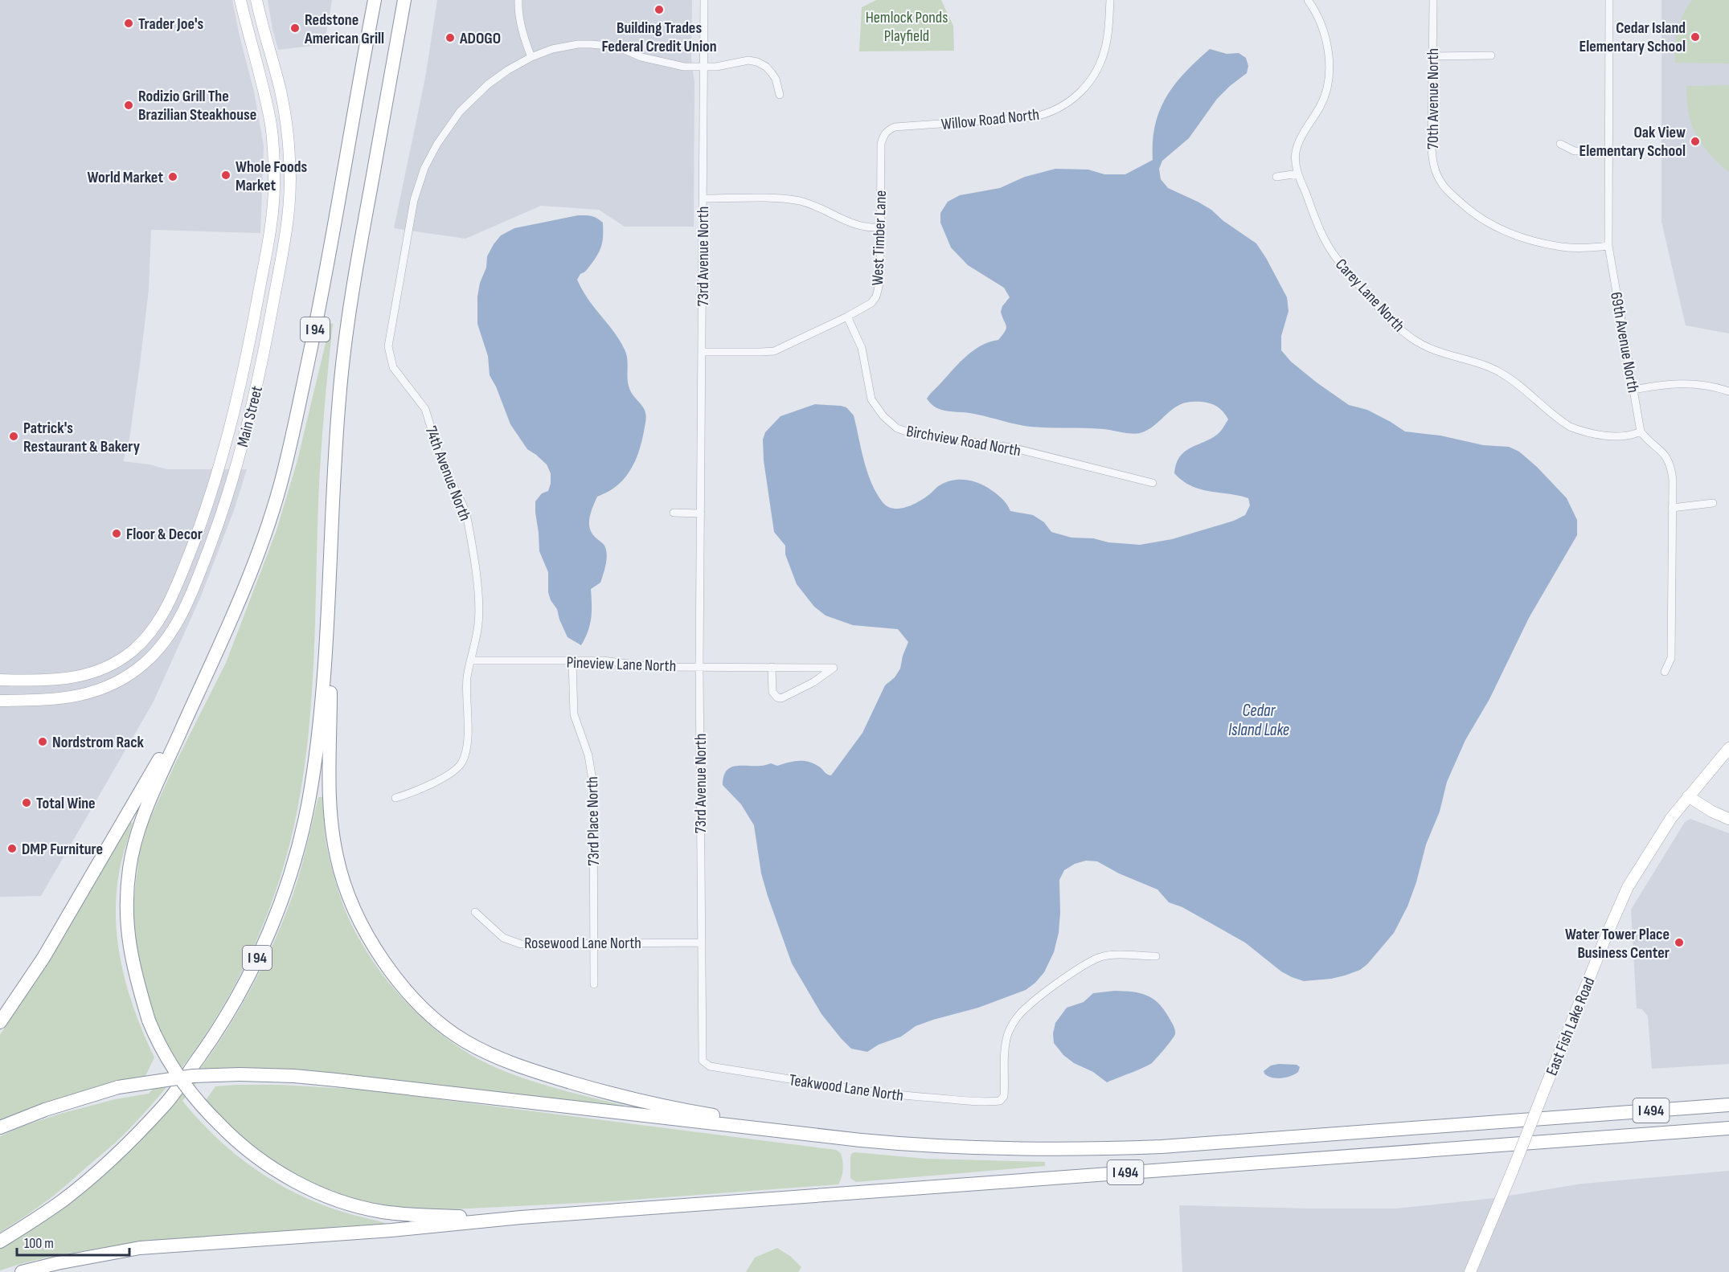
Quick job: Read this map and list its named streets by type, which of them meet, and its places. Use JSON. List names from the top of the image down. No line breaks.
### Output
{"streets":{"highway":["I 94","I 494"],"street":["70th Avenue North","Willow Road North","West Timber Lane","73rd Avenue North","Carey Lane North","69th Avenue North","Main Street","Birchview Road North","74th Avenue North","Pineview Lane North","73rd Place North","Rosewood Lane North","East Fish Lake Road","Teakwood Lane North"]},"crossings":[["70th Avenue North","69th Avenue North"],["Willow Road North","West Timber Lane"],["West Timber Lane","73rd Avenue North"],["West Timber Lane","Birchview Road North"],["73rd Avenue North","74th Avenue North"],["73rd Avenue North","Pineview Lane North"],["73rd Avenue North","Rosewood Lane North"],["73rd Avenue North","Teakwood Lane North"],["Carey Lane North","69th Avenue North"],["74th Avenue North","Pineview Lane North"],["Pineview Lane North","73rd Place North"],["73rd Place North","Rosewood Lane North"]],"water":["Cedar Island Lake"],"parks":["Hemlock Ponds Playfield"],"places":["Building Trades Federal Credit Union","Trader Joe's","Redstone American Grill","Cedar Island Elementary School","ADOGO","Rodizio Grill The Brazilian Steakhouse","Oak View Elementary School","Whole Foods Market","World Market","Patrick's Restaurant & Bakery","Floor & Decor","Nordstrom Rack","Total Wine","DMP Furniture","Water Tower Place Business Center"],"scale_bar":"100 m"}
